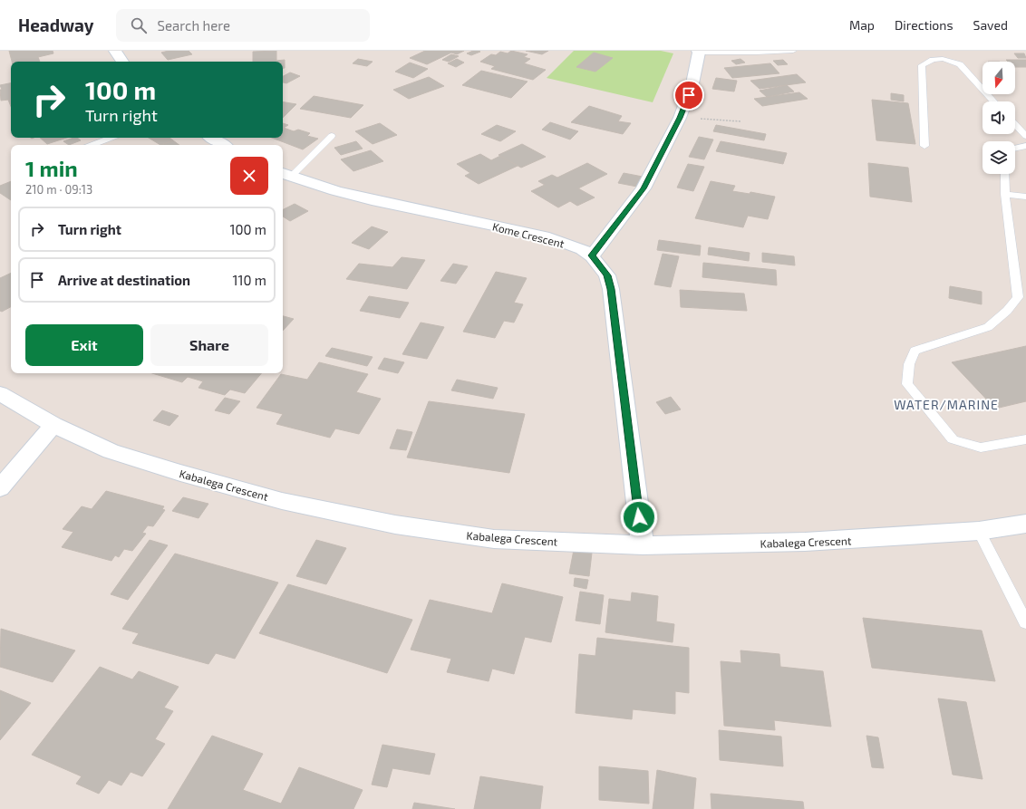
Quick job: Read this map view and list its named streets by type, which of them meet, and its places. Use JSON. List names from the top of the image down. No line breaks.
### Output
{"streets":{"street":["Kome Crescent","Kabalega Crescent"]},"crossings":[["Kome Crescent","Kabalega Crescent"]],"districts":["WATER/MARINE"],"north":"bottom","page":{"header":"Headway","search":"Search here","nav":["Map","Directions","Saved"],"turn":["100 m","Turn right"],"heading":["1 min","210 m · 09:13"],"list":[{"name":"Turn right","value":"100 m"},{"name":"Arrive at destination","value":"110 m"}],"buttons":["Exit","Share"]}}
